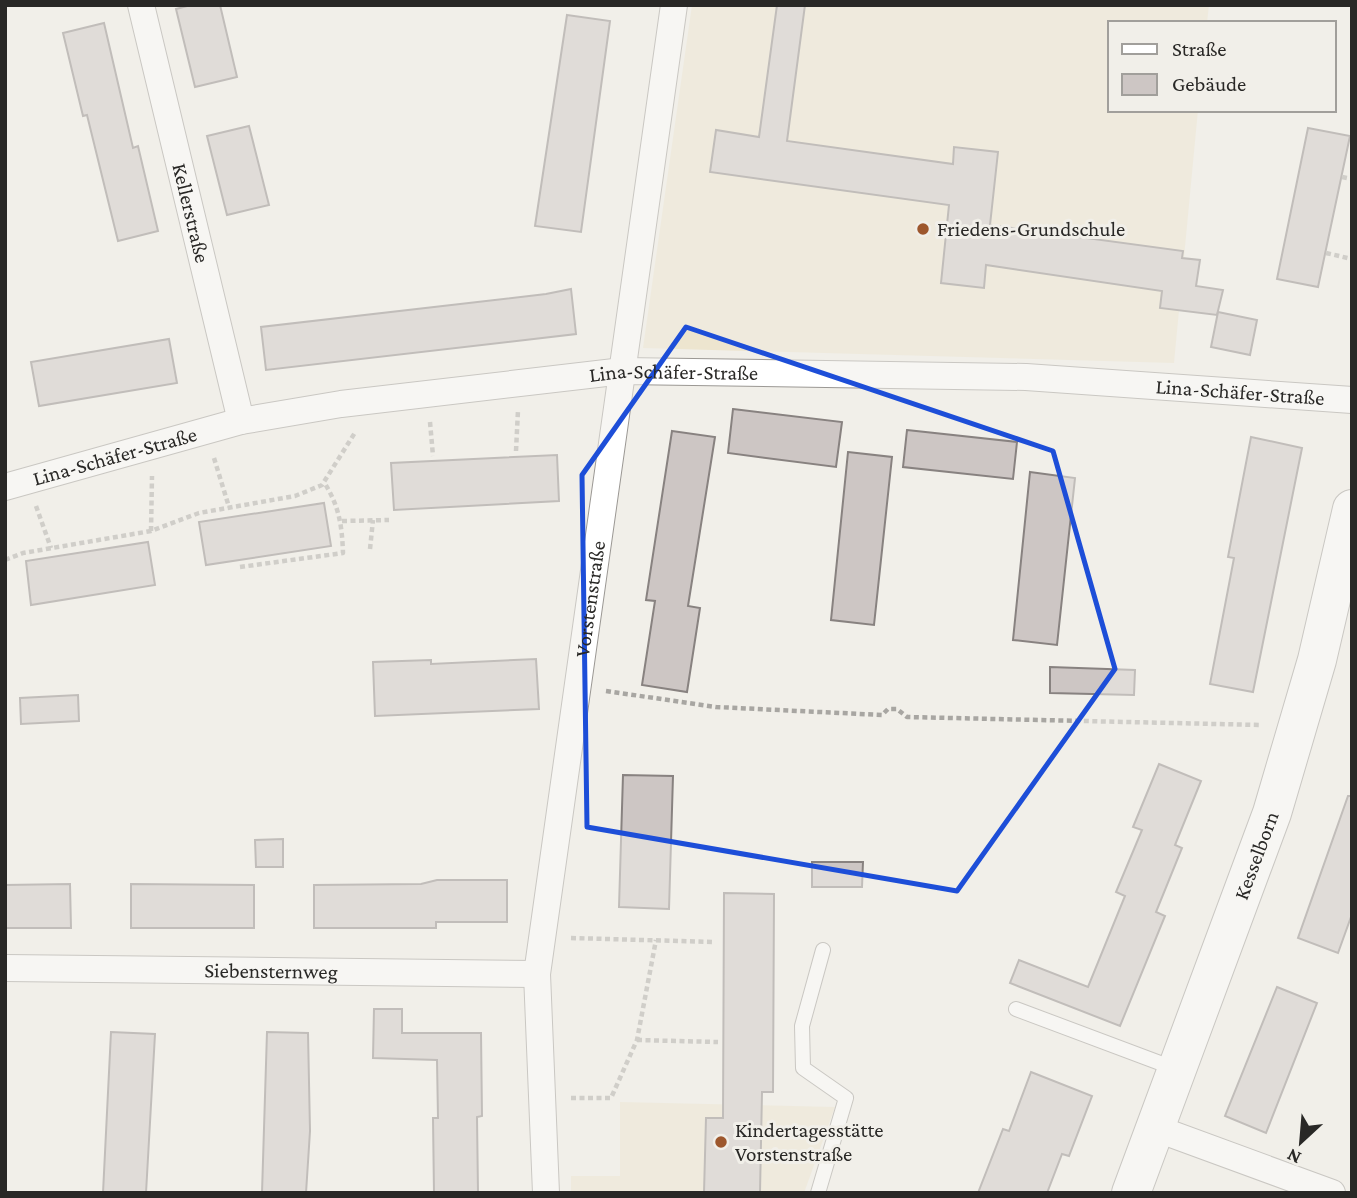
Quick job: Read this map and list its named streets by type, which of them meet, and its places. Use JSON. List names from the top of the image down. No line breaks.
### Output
{"streets":{"street":["Kellerstraße","Lina-Schäfer-Straße","Vorstenstraße","Kesselborn","Siebensternweg"]},"crossings":[["Kellerstraße","Lina-Schäfer-Straße"],["Lina-Schäfer-Straße","Vorstenstraße"],["Vorstenstraße","Siebensternweg"]],"places":["Friedens-Grundschule","Kindertagesstätte Vorstenstraße"],"legend":["Straße","Gebäude"],"north":"bottom left"}
